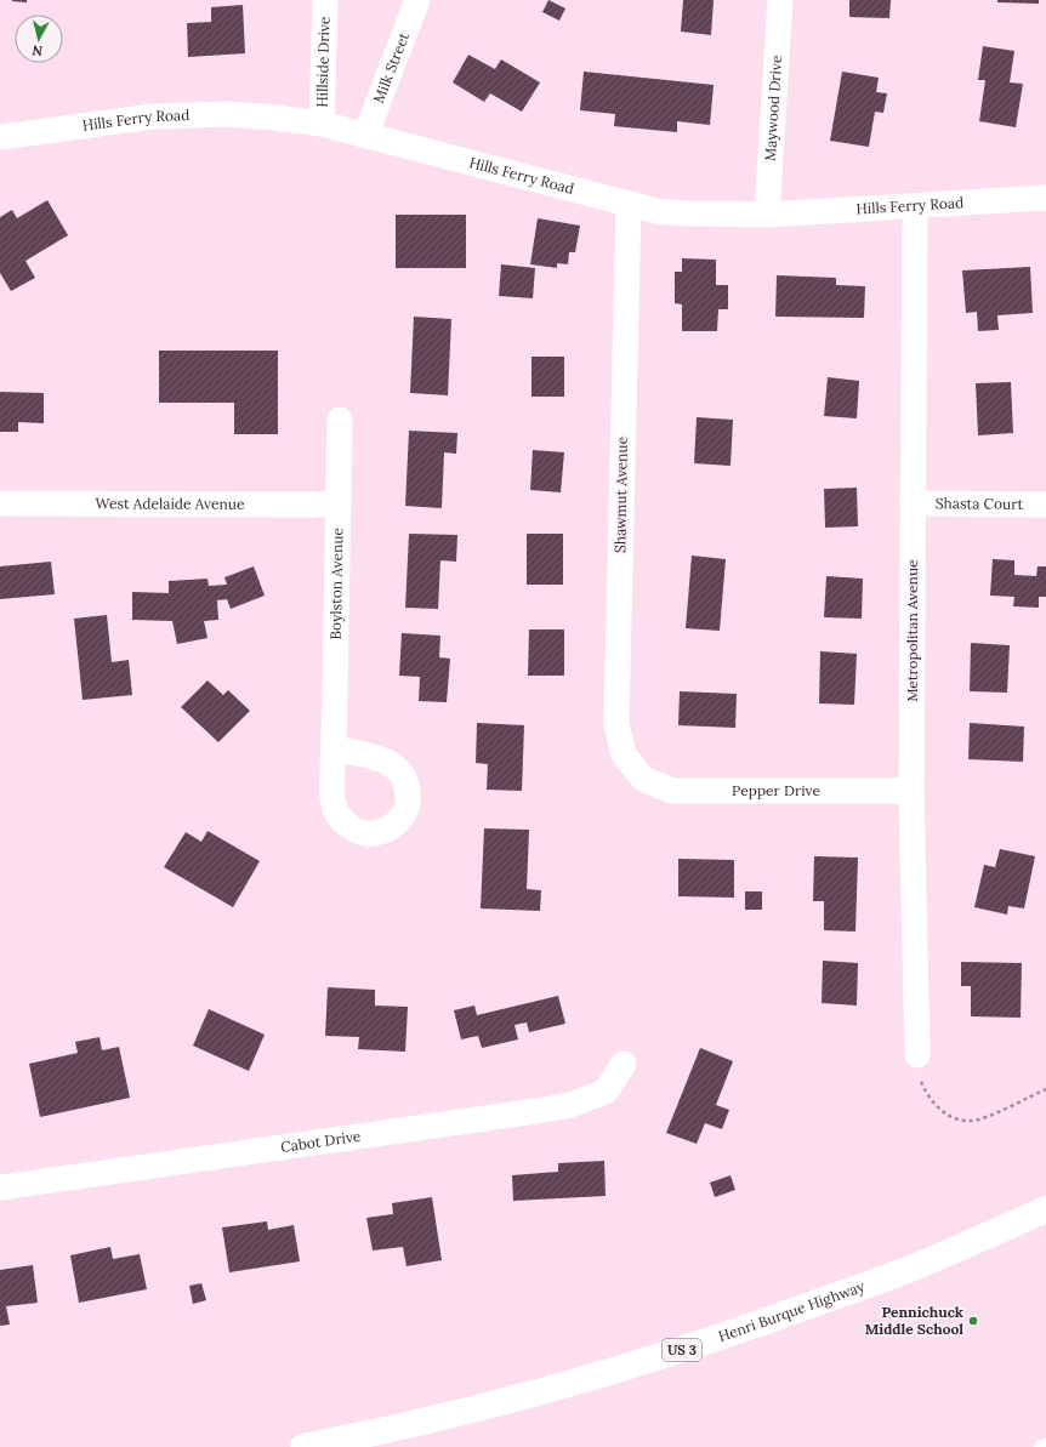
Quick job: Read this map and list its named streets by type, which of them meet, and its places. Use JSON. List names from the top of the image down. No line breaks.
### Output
{"streets":{"main road":["Henri Burque Highway","US 3"],"street":["Hillside Drive","Milk Street","Maywood Drive","Hills Ferry Road","Shawmut Avenue","Shasta Court","West Adelaide Avenue","Boylston Avenue","Metropolitan Avenue","Pepper Drive","Cabot Drive"]},"crossings":[["Hillside Drive","Hills Ferry Road"],["Milk Street","Hills Ferry Road"],["Maywood Drive","Hills Ferry Road"],["Hills Ferry Road","Shawmut Avenue"],["Hills Ferry Road","Metropolitan Avenue"],["Shawmut Avenue","Pepper Drive"],["Shasta Court","Metropolitan Avenue"],["West Adelaide Avenue","Boylston Avenue"],["Metropolitan Avenue","Pepper Drive"]],"places":["Pennichuck Middle School"],"north":"bottom"}
